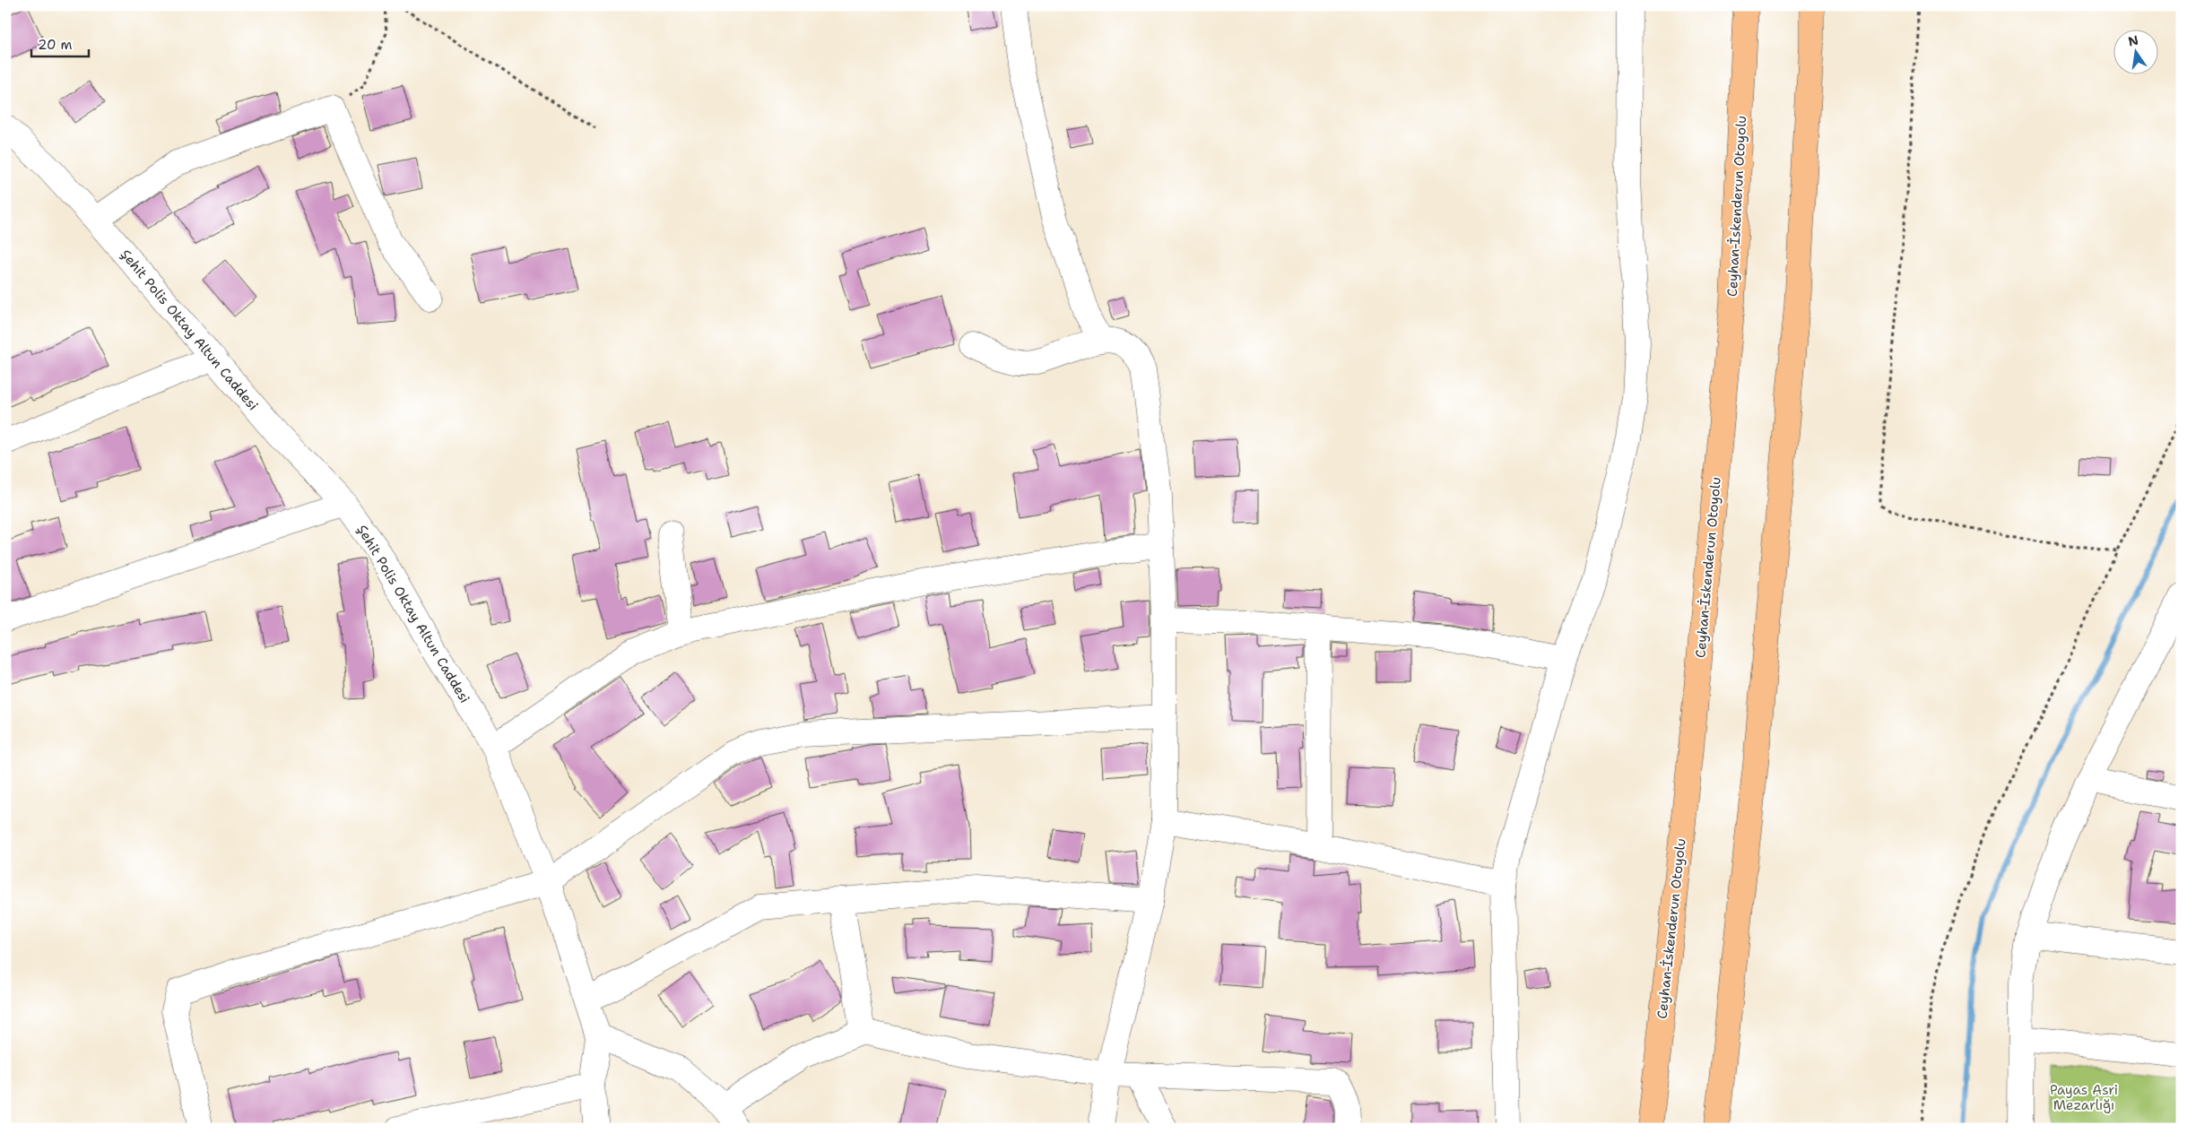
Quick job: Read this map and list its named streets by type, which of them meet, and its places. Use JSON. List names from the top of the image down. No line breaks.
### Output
{"streets":{"highway":["Ceyhan-İskenderun Otoyolu"],"street":["Şehit Polis Oktay Altun Caddesi"]},"parks":["Payas Asri Mezarlığı"],"scale_bar":"20 m","north":"top"}
